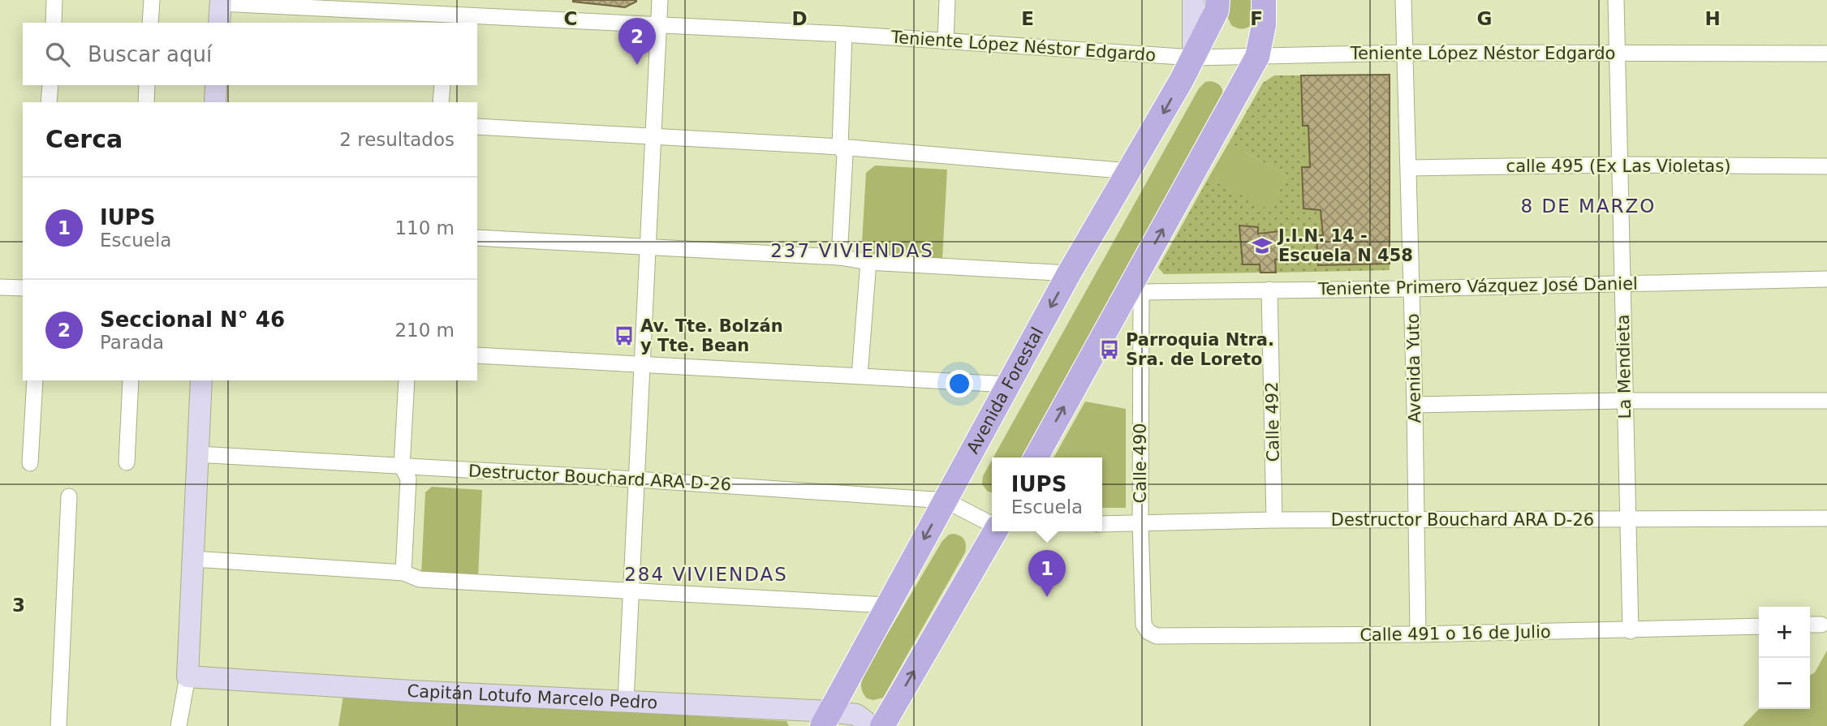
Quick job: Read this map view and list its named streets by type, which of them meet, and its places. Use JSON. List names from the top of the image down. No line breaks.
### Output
{"streets":{"main road":["Avenida Forestal"],"street":["Teniente López Néstor Edgardo","calle 495 (Ex Las Violetas)","Teniente Primero Vázquez José Daniel","La Mendieta","Avenida Yuto","Calle 492","Calle 490","Destructor Bouchard ARA D-26","Calle 491 o 16 de Julio","Capitán Lotufo Marcelo Pedro"]},"crossings":[["Teniente López Néstor Edgardo","La Mendieta"],["Teniente López Néstor Edgardo","Avenida Yuto"],["Teniente López Néstor Edgardo","Avenida Forestal"],["calle 495 (Ex Las Violetas)","La Mendieta"],["calle 495 (Ex Las Violetas)","Avenida Yuto"],["Teniente Primero Vázquez José Daniel","La Mendieta"],["Teniente Primero Vázquez José Daniel","Avenida Yuto"],["Teniente Primero Vázquez José Daniel","Calle 492"],["Teniente Primero Vázquez José Daniel","Calle 490"],["La Mendieta","Destructor Bouchard ARA D-26"],["La Mendieta","Calle 491 o 16 de Julio"],["Avenida Yuto","Destructor Bouchard ARA D-26"],["Avenida Yuto","Calle 491 o 16 de Julio"],["Avenida Forestal","Destructor Bouchard ARA D-26"],["Avenida Forestal","Capitán Lotufo Marcelo Pedro"],["Calle 492","Destructor Bouchard ARA D-26"],["Calle 490","Destructor Bouchard ARA D-26"],["Calle 490","Calle 491 o 16 de Julio"]],"one_way":["Avenida Forestal"],"districts":["8 DE MARZO","237 VIVIENDAS","284 VIVIENDAS"],"places":{"school or university":["J.I.N. 14 - Escuela N 458"],"bus stop":["Av. Tte. Bolzán y Tte. Bean","Parroquia Ntra. Sra. de Loreto"]},"page":{"pins":["2","1"],"search":"Buscar aquí","heading":["Cerca","2 resultados"],"list":[{"mark":"1","name":"IUPS","note":"Escuela","value":"110 m"},{"mark":"2","name":"Seccional N° 46","note":"Parada","value":"210 m"}],"popup":["IUPS","Escuela"],"map_buttons":["+","−"]},"grid":{"columns":["C","D","E","F","G","H"],"rows":["3"]}}
